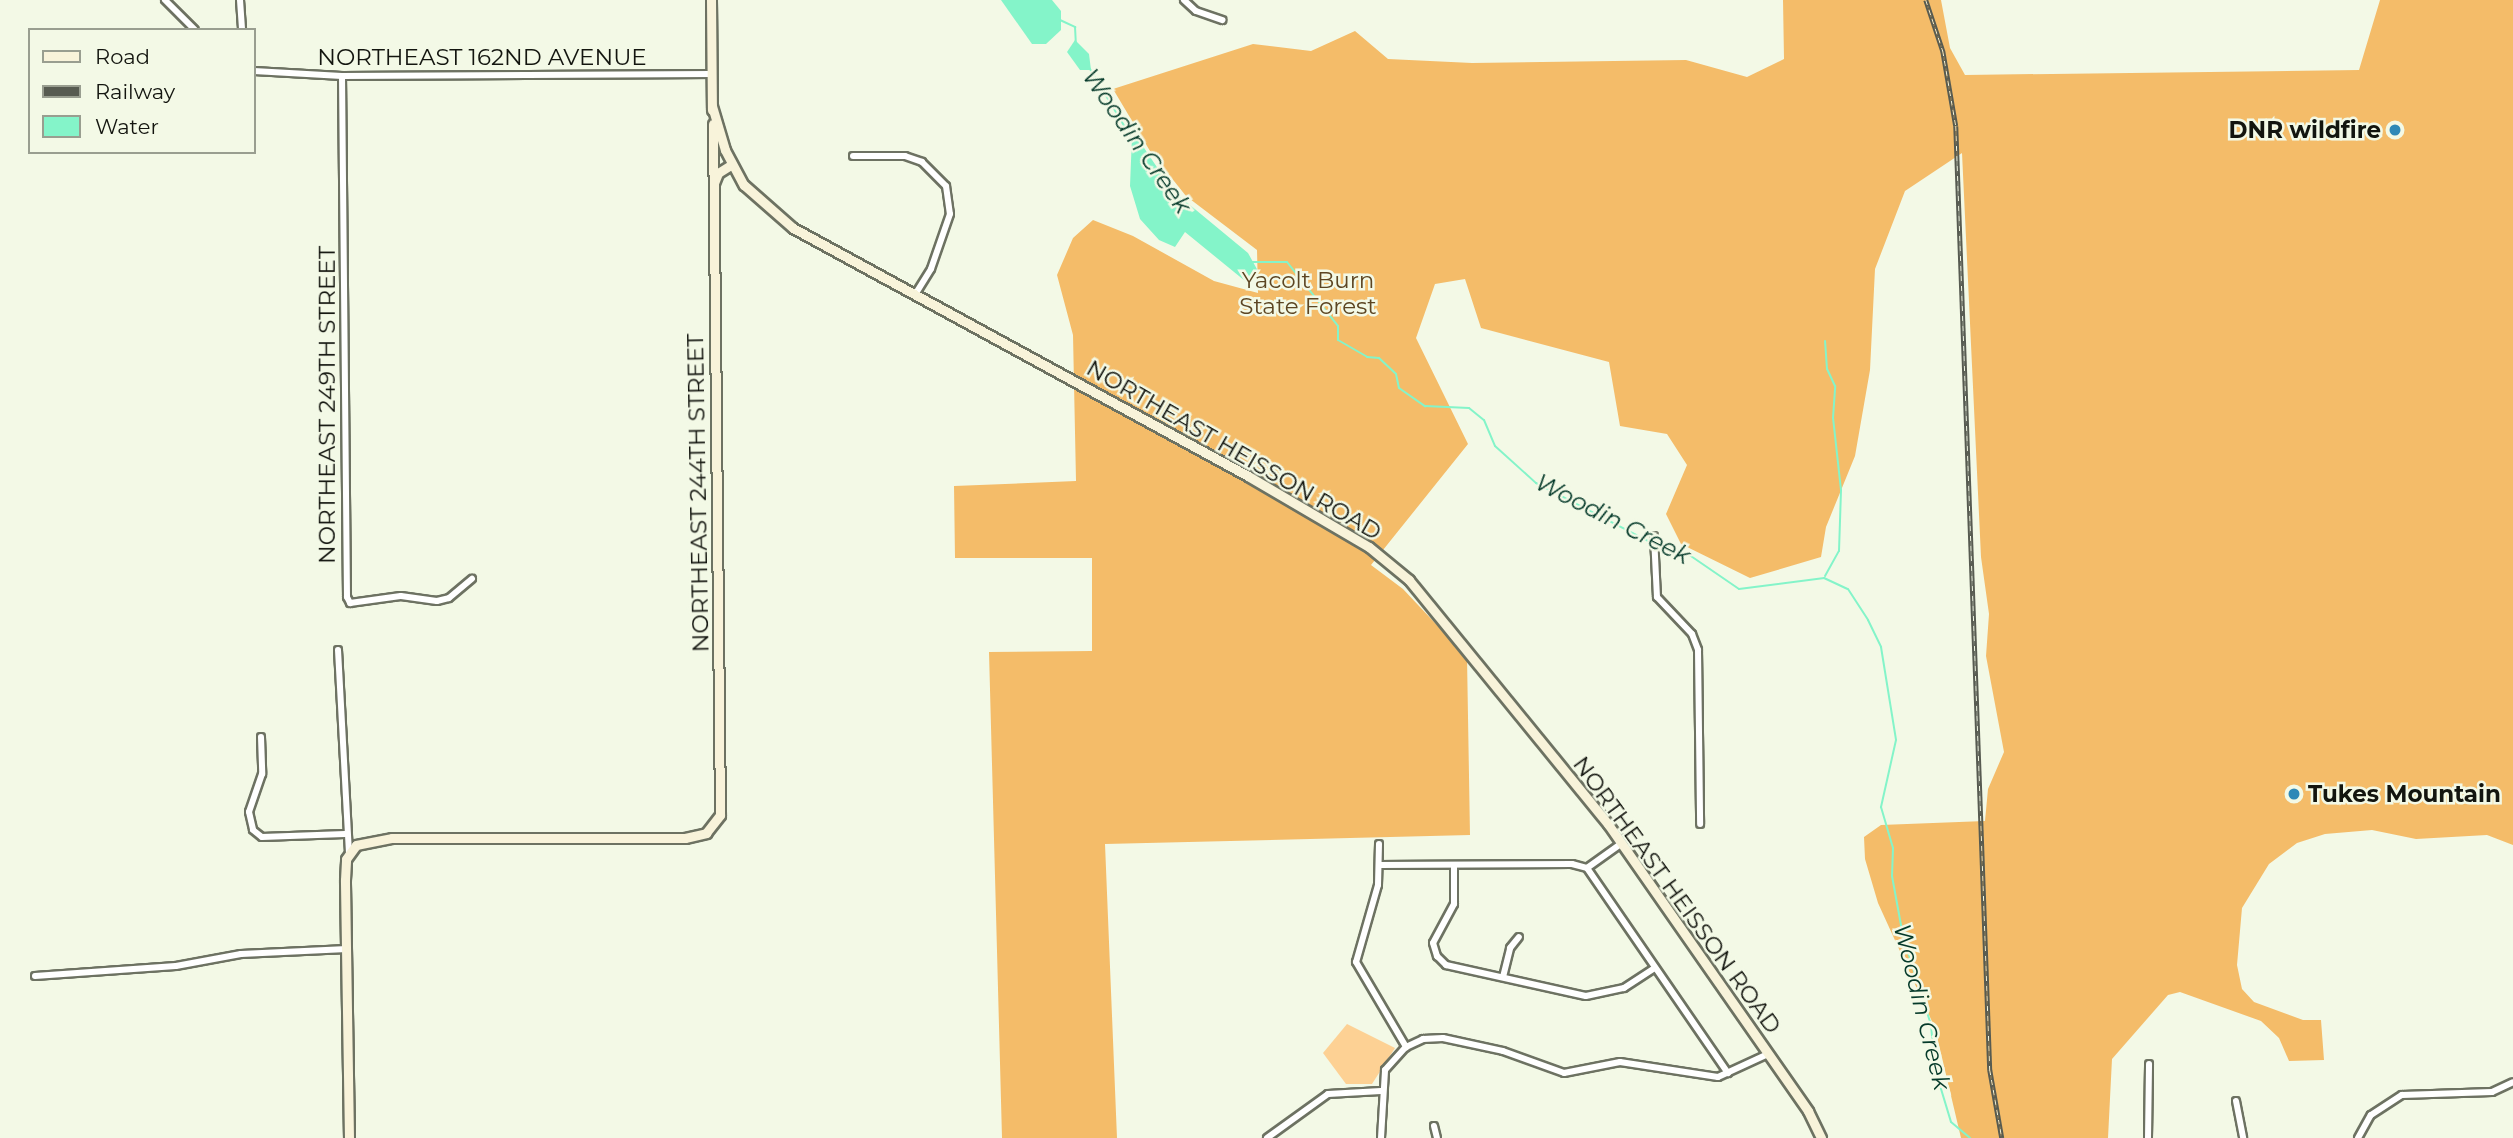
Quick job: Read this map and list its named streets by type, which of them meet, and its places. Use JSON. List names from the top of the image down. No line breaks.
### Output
{"streets":{"street":["NORTHEAST 162ND AVENUE","NORTHEAST 249TH STREET","NORTHEAST HEISSON ROAD","NORTHEAST 244TH STREET"]},"crossings":[["NORTHEAST 162ND AVENUE","NORTHEAST 249TH STREET"],["NORTHEAST HEISSON ROAD","NORTHEAST 244TH STREET"]],"water":["Woodin Creek"],"parks":["Yacolt Burn State Forest"],"places":["DNR wildfire","Tukes Mountain"],"legend":["Road","Railway","Water"]}
